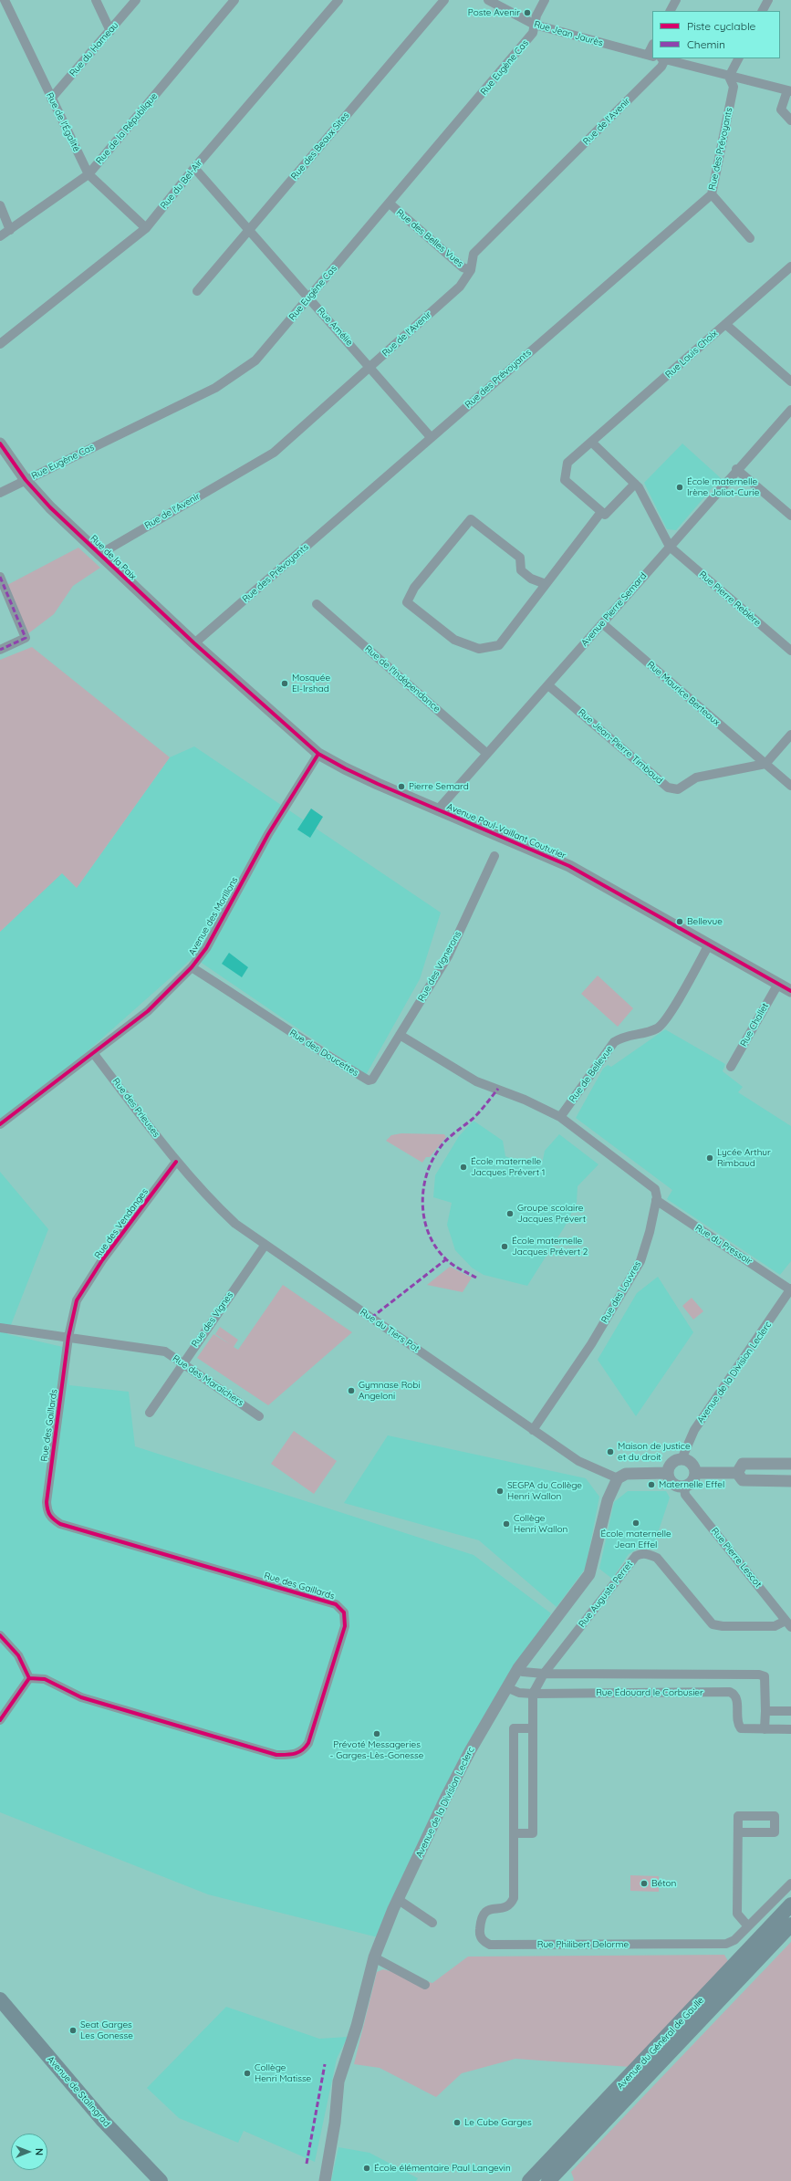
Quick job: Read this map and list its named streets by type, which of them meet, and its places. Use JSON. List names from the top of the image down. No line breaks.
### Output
{"streets":{"main road":["Avenue du Général de Gaulle","Avenue de Stalingrad"],"street":["Rue Jean Jaurès","Rue du Hameau","Rue Eugène Cas","Rue de l'Avenir","Rue de l'Égalité","Rue de la République","Rue des Beaux Sites","Rue des Prévoyants","Rue du Bel-Air","Rue des Belles Vues","Rue Amélie","Rue Louis Choix","Rue de la Paix","Rue Pierre Rebière","Avenue Pierre Semard","Rue de l'Indépendance","Rue Maurice Berteaux","Rue Jean-Pierre Timbaud","Avenue Paul-Vaillant Couturier","Avenue des Morillons","Rue des Vignerons","Rue Challet","Rue des Doucettes","Rue de Bellevue","Rue des Prieuses","Rue des Vendanges","Rue du Pressoir","Rue des Louvres","Rue des Vignes","Rue du Tiers Pot","Avenue de la Division Leclerc","Rue des Maraîchers","Rue des Gaillards","Rue Pierre Lescot","Rue Auguste Perret","Rue Édouard le Corbusier","Rue Philibert Delorme"]},"crossings":[["Rue Jean Jaurès","Rue Eugène Cas"],["Rue du Hameau","Rue de l'Égalité"],["Rue Eugène Cas","Rue des Belles Vues"],["Rue Eugène Cas","Rue Amélie"],["Rue Eugène Cas","Rue de la Paix"],["Rue de l'Avenir","Rue des Belles Vues"],["Rue de l'Avenir","Rue Amélie"],["Rue de l'Avenir","Rue de la Paix"],["Rue de l'Égalité","Rue de la République"],["Rue de l'Égalité","Rue du Bel-Air"],["Rue des Beaux Sites","Rue Amélie"],["Rue des Prévoyants","Rue Amélie"],["Rue des Prévoyants","Rue de la Paix"],["Rue du Bel-Air","Rue Amélie"],["Rue de la Paix","Avenue Paul-Vaillant Couturier"],["Rue Pierre Rebière","Avenue Pierre Semard"],["Avenue Pierre Semard","Rue de l'Indépendance"],["Avenue Pierre Semard","Rue Maurice Berteaux"],["Avenue Pierre Semard","Rue Jean-Pierre Timbaud"],["Avenue Pierre Semard","Avenue Paul-Vaillant Couturier"],["Rue Maurice Berteaux","Rue Jean-Pierre Timbaud"],["Avenue Paul-Vaillant Couturier","Avenue des Morillons"],["Avenue Paul-Vaillant Couturier","Rue Challet"],["Avenue Paul-Vaillant Couturier","Rue de Bellevue"],["Avenue des Morillons","Rue des Doucettes"],["Avenue des Morillons","Rue des Prieuses"],["Rue des Vignerons","Rue des Doucettes"],["Rue des Prieuses","Rue des Vendanges"],["Rue des Prieuses","Rue du Tiers Pot"],["Rue des Vendanges","Rue du Tiers Pot"],["Rue des Vendanges","Rue des Maraîchers"],["Rue des Vendanges","Rue des Gaillards"],["Rue du Pressoir","Rue des Louvres"],["Rue du Pressoir","Avenue de la Division Leclerc"],["Rue des Louvres","Rue du Tiers Pot"],["Rue des Vignes","Rue du Tiers Pot"],["Rue des Vignes","Rue des Maraîchers"],["Rue du Tiers Pot","Avenue de la Division Leclerc"],["Avenue de la Division Leclerc","Rue Pierre Lescot"],["Avenue de la Division Leclerc","Rue Édouard le Corbusier"],["Rue des Maraîchers","Rue des Gaillards"],["Rue Pierre Lescot","Rue Auguste Perret"],["Rue Auguste Perret","Rue Édouard le Corbusier"]],"places":["Poste Avenir","École maternelle Irène Joliot-Curie","Mosquée El-Irshad","Pierre Semard","Bellevue","Lycée Arthur Rimbaud","École maternelle Jacques Prévert 1","Groupe scolaire Jacques Prévert","École maternelle Jacques Prévert 2","Gymnase Robi Angeloni","Maison de justice et du droit","Maternelle Effel","SEGPA du Collège Henri Wallon","École maternelle Jean Effel","Collège Henri Wallon","Prévoté Messageries - Garges-Lès-Gonesse","Béton","Seat Garges Les Gonesse","Collège Henri Matisse","Le Cube Garges","École élémentaire Paul Langevin"],"legend":["Piste cyclable","Chemin"],"north":"right"}
